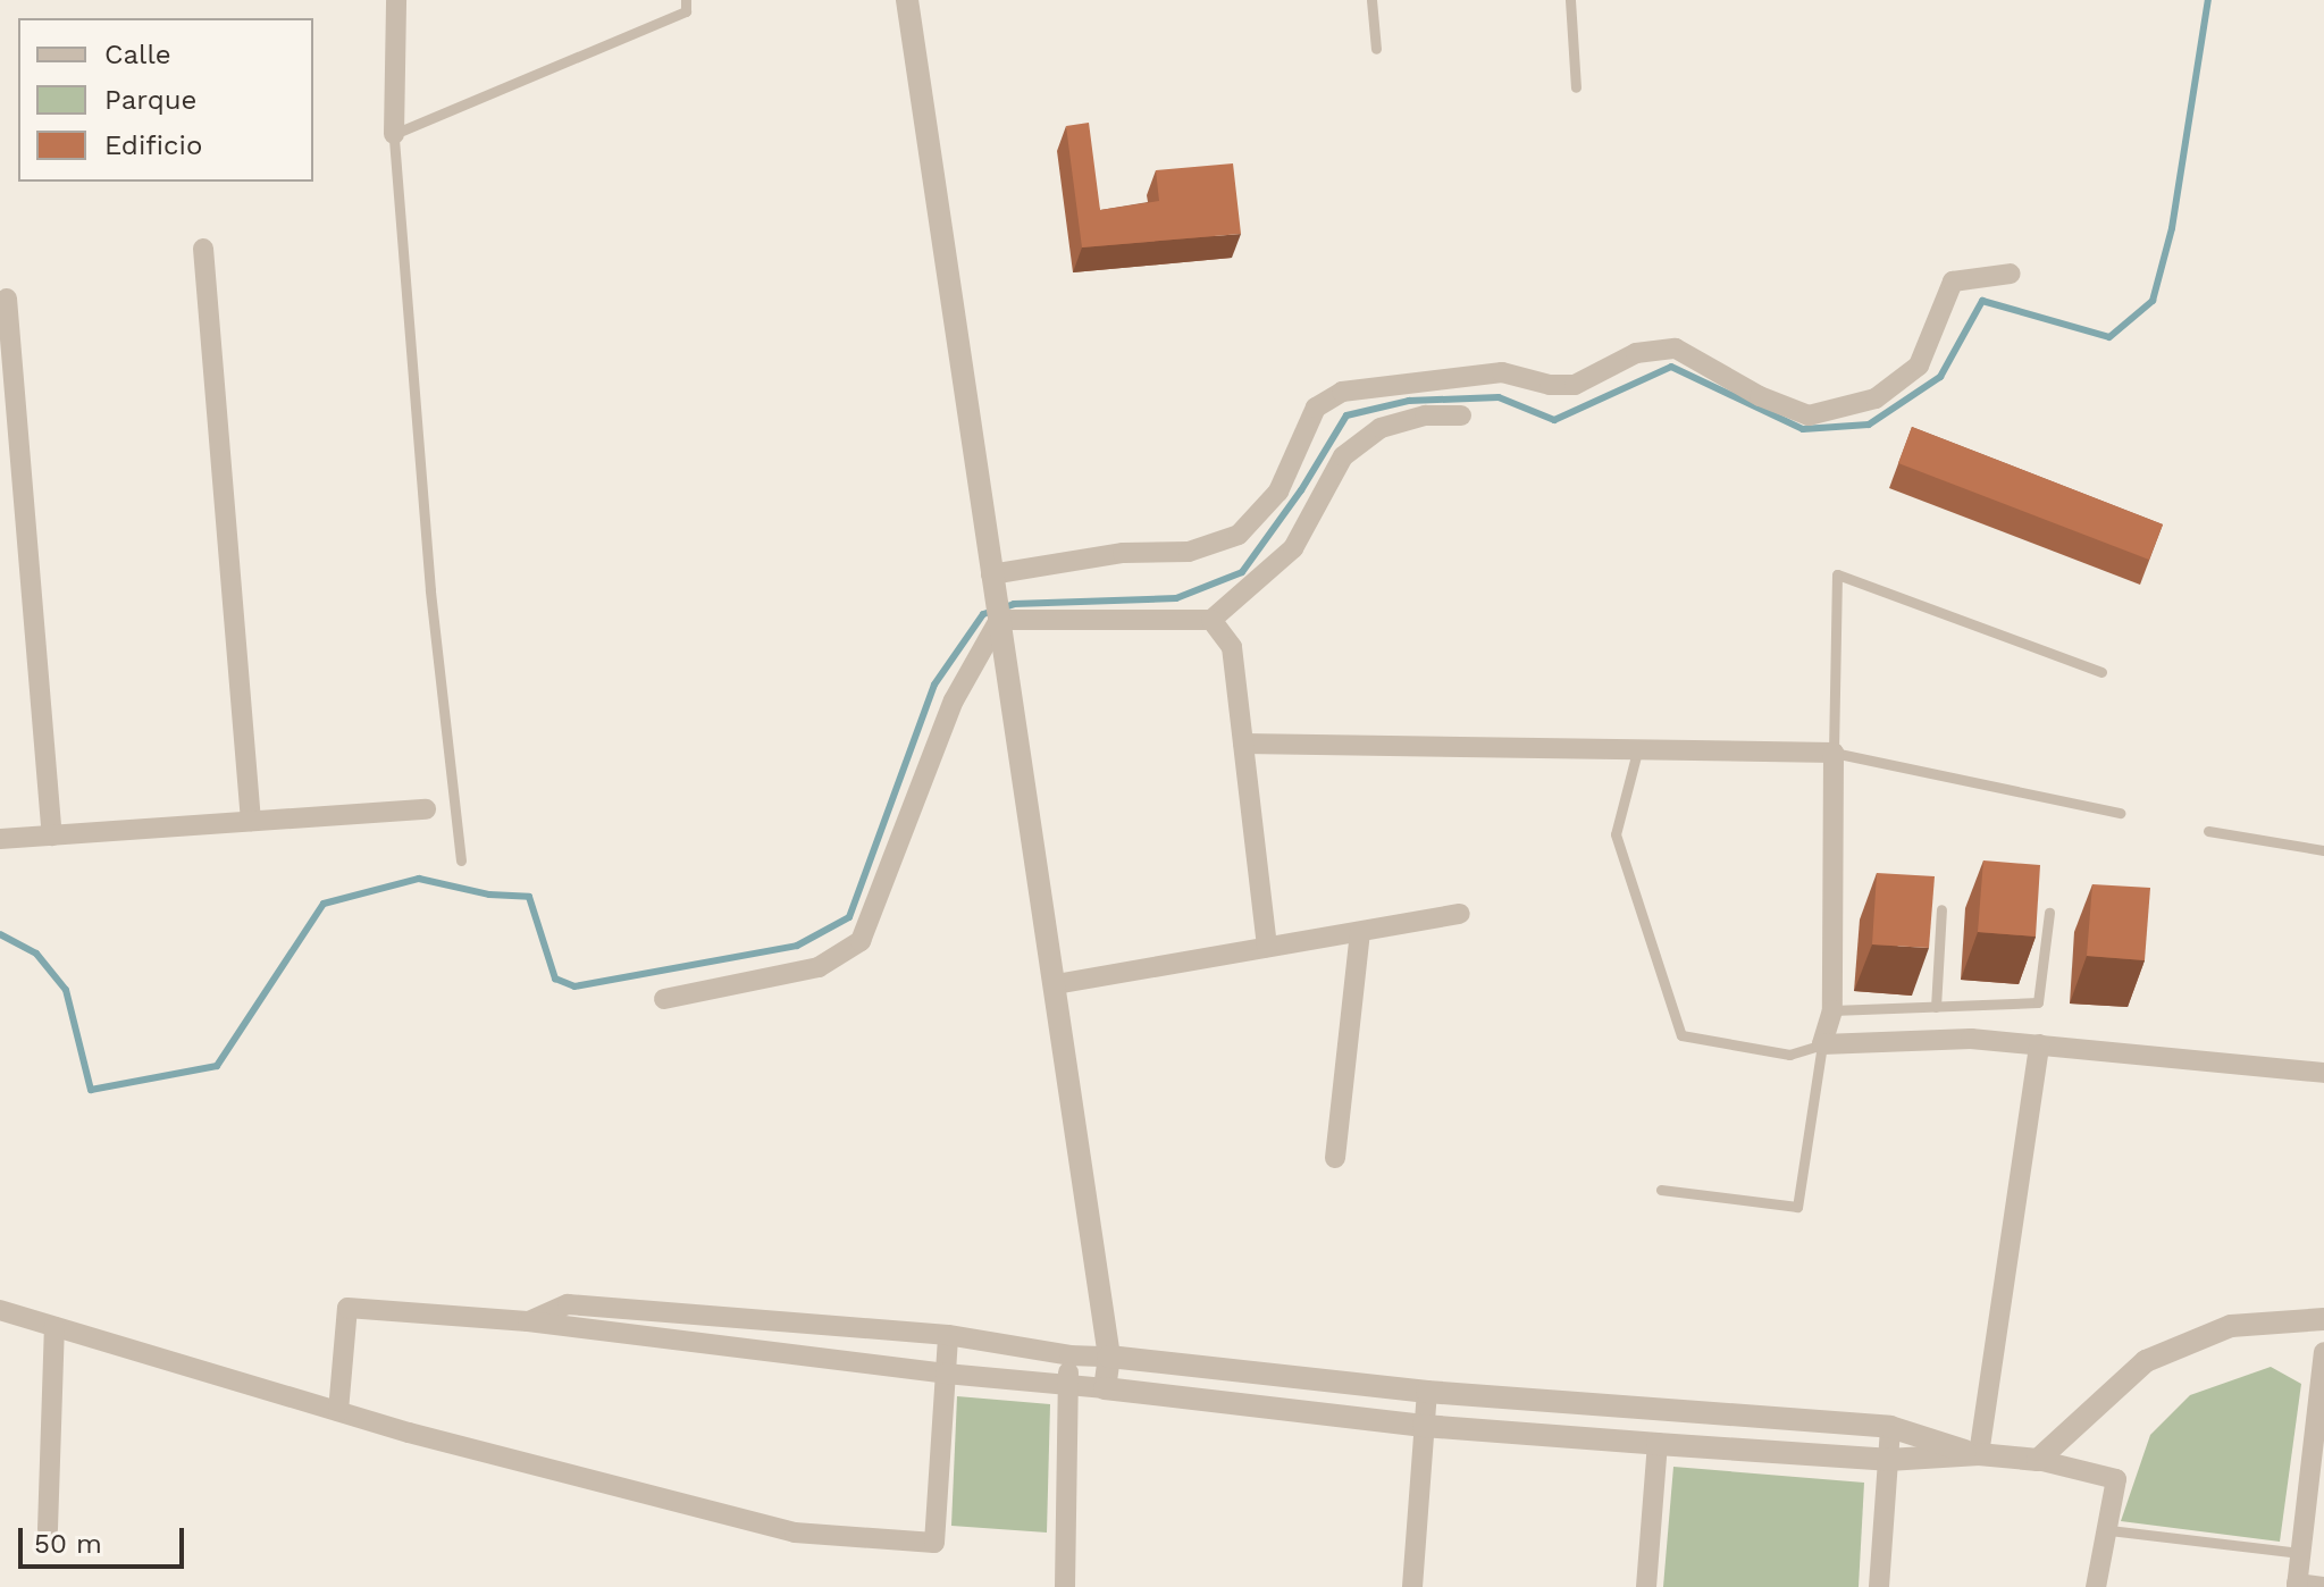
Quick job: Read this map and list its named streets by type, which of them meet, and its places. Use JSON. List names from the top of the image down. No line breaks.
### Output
{"legend":["Calle","Parque","Edificio"],"scale_bar":"50 m"}
